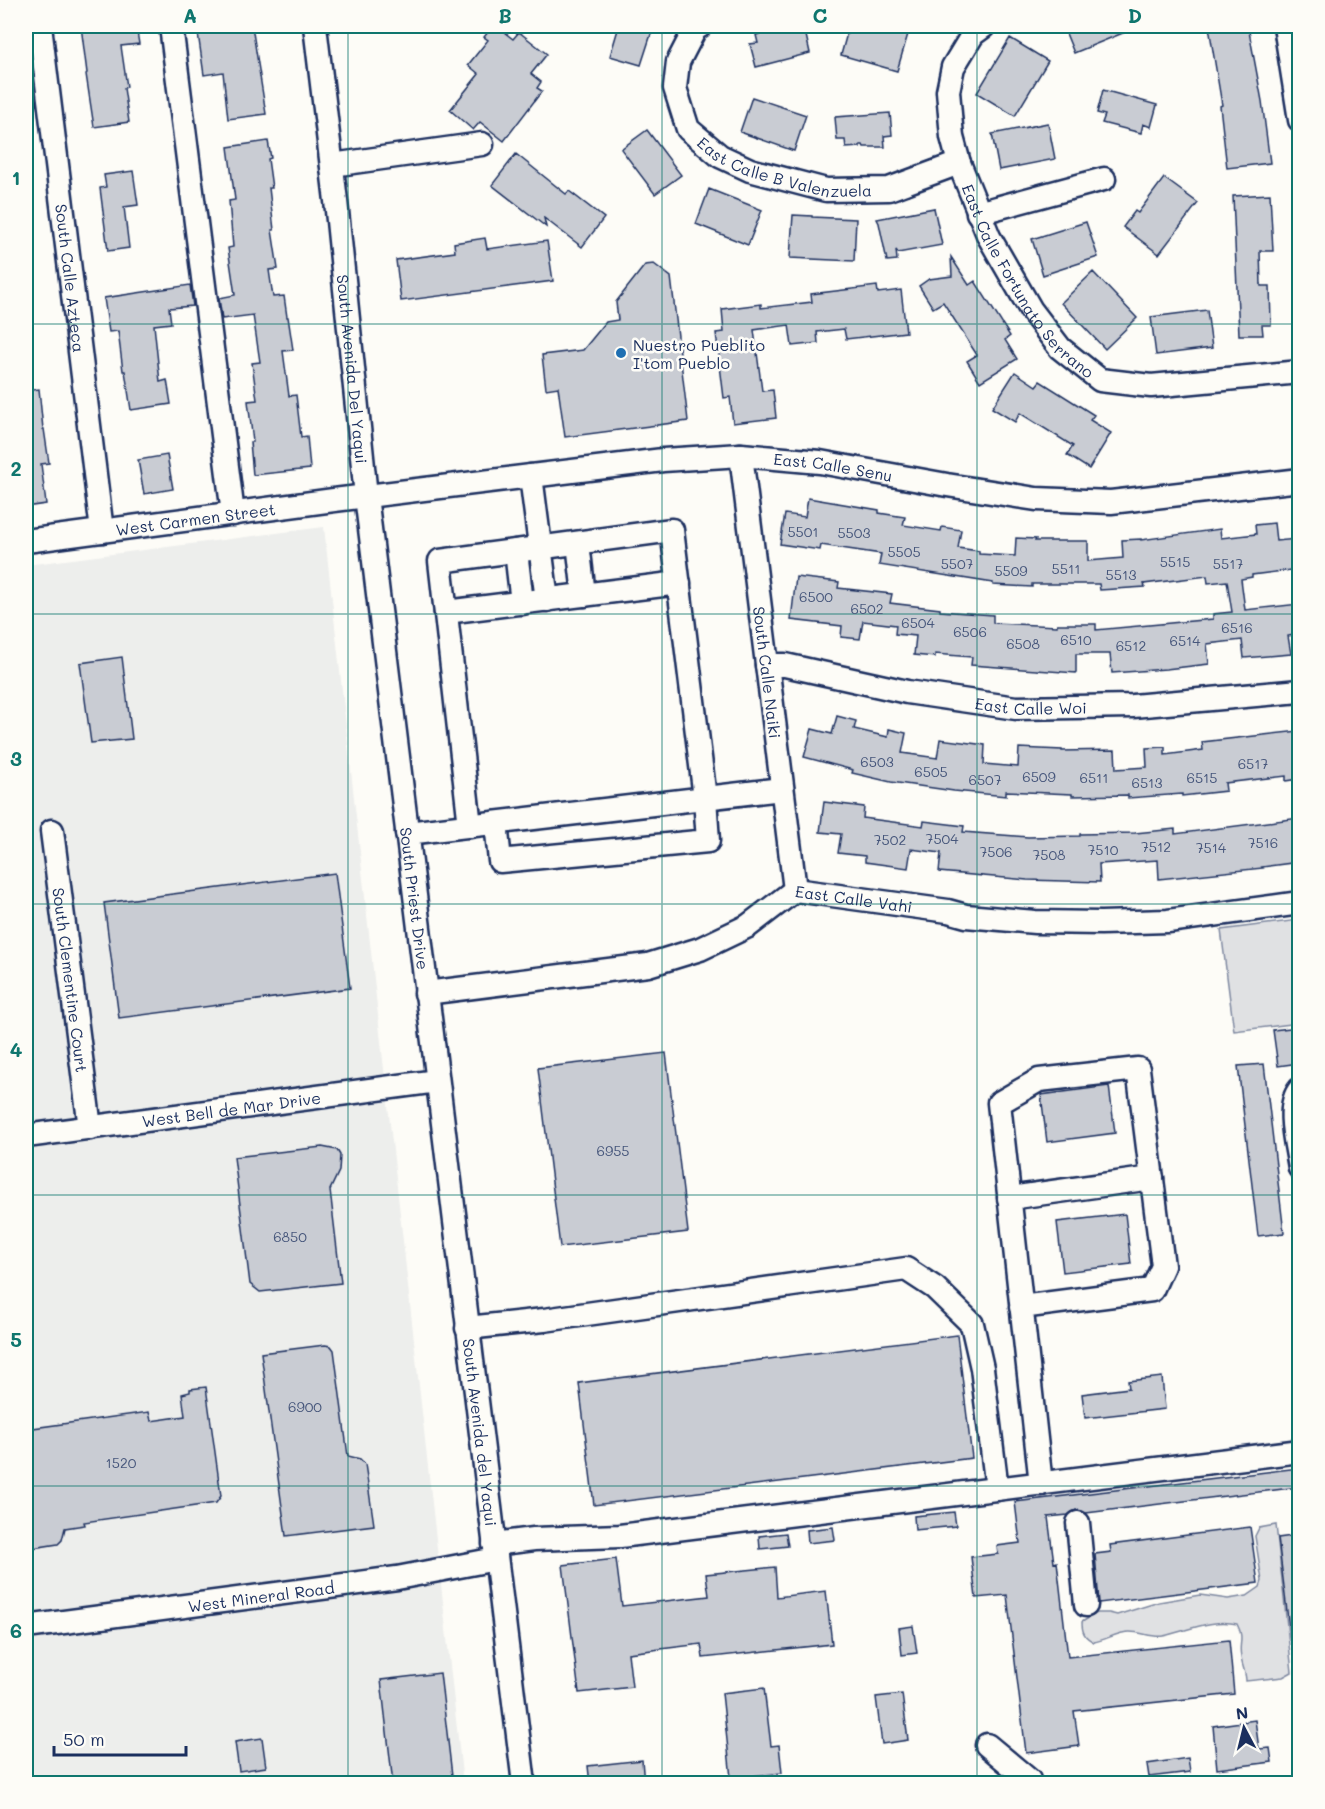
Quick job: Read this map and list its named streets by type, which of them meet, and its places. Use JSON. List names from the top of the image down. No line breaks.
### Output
{"streets":{"street":["East Calle B Valenzuela","South Calle Azteca","East Calle Fortunato Serrano","South Avenida Del Yaqui","East Calle Senu","West Carmen Street","South Calle Naiki","East Calle Woi","South Priest Drive","East Calle Vahi","South Clementine Court","West Bell de Mar Drive","South Avenida del Yaqui","West Mineral Road"]},"crossings":[["East Calle B Valenzuela","East Calle Fortunato Serrano"],["South Calle Azteca","West Carmen Street"],["South Avenida Del Yaqui","East Calle Senu"],["South Avenida Del Yaqui","West Carmen Street"],["South Avenida Del Yaqui","South Priest Drive"],["East Calle Senu","West Carmen Street"],["East Calle Senu","South Calle Naiki"],["South Calle Naiki","East Calle Woi"],["South Calle Naiki","East Calle Vahi"],["South Priest Drive","East Calle Vahi"],["South Priest Drive","West Bell de Mar Drive"],["South Priest Drive","South Avenida del Yaqui"],["South Clementine Court","West Bell de Mar Drive"],["West Bell de Mar Drive","South Avenida del Yaqui"],["South Avenida del Yaqui","West Mineral Road"]],"places":["Nuestro Pueblito I'tom Pueblo"],"house_numbers":["5501","5503","5505","5515","5507","5517","5511","5509","5513","6500","6502","6504","6516","6506","6510","6514","6508","6512","6503","6517","6505","6509","6511","6515","6507","6513","7504","7502","7516","7512","7514","7510","7506","7508","6955","6850","6900","1520"],"scale_bar":"50 m","north":"top","grid":{"columns":["A","B","C","D"],"rows":["1","2","3","4","5","6"]}}
